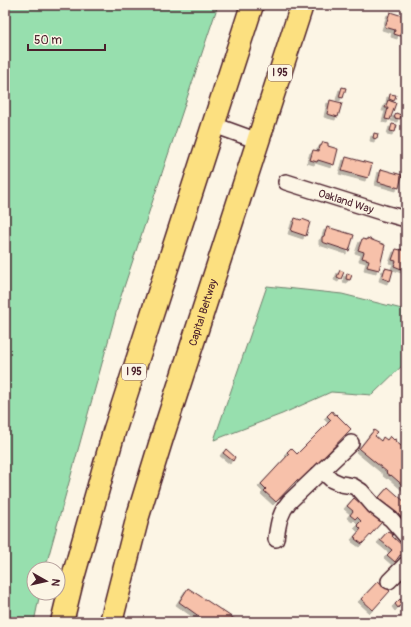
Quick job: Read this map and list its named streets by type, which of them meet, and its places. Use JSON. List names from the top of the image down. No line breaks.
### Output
{"streets":{"highway":["I 95","Capital Beltway"],"street":["Oakland Way"]},"scale_bar":"50 m","north":"right"}
